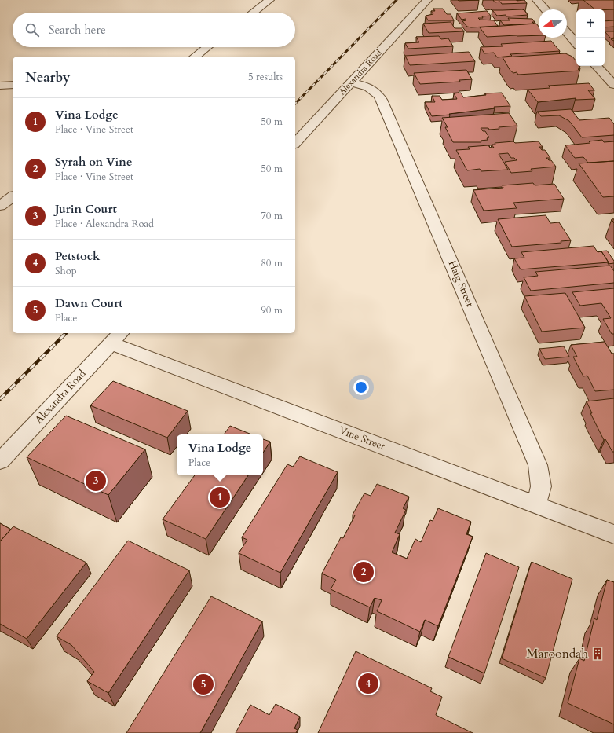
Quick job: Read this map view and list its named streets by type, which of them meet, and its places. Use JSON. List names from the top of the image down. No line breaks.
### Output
{"streets":{"street":["Alexandra Road","Haig Street","Vine Street"]},"crossings":[["Alexandra Road","Haig Street"],["Alexandra Road","Vine Street"],["Haig Street","Vine Street"]],"places":{"building":["Maroondah"]},"north":"left","page":{"map_buttons":["+","−"],"search":"Search here","heading":["Nearby","5 results"],"list":[{"mark":"1","name":"Vina Lodge","note":"Place · Vine Street","value":"50 m"},{"mark":"2","name":"Syrah on Vine","note":"Place · Vine Street","value":"50 m"},{"mark":"3","name":"Jurin Court","note":"Place · Alexandra Road","value":"70 m"},{"mark":"4","name":"Petstock","note":"Shop","value":"80 m"},{"mark":"5","name":"Dawn Court","note":"Place","value":"90 m"}],"popup":["Vina Lodge","Place"],"pins":["3","1","2","4","5"]}}
